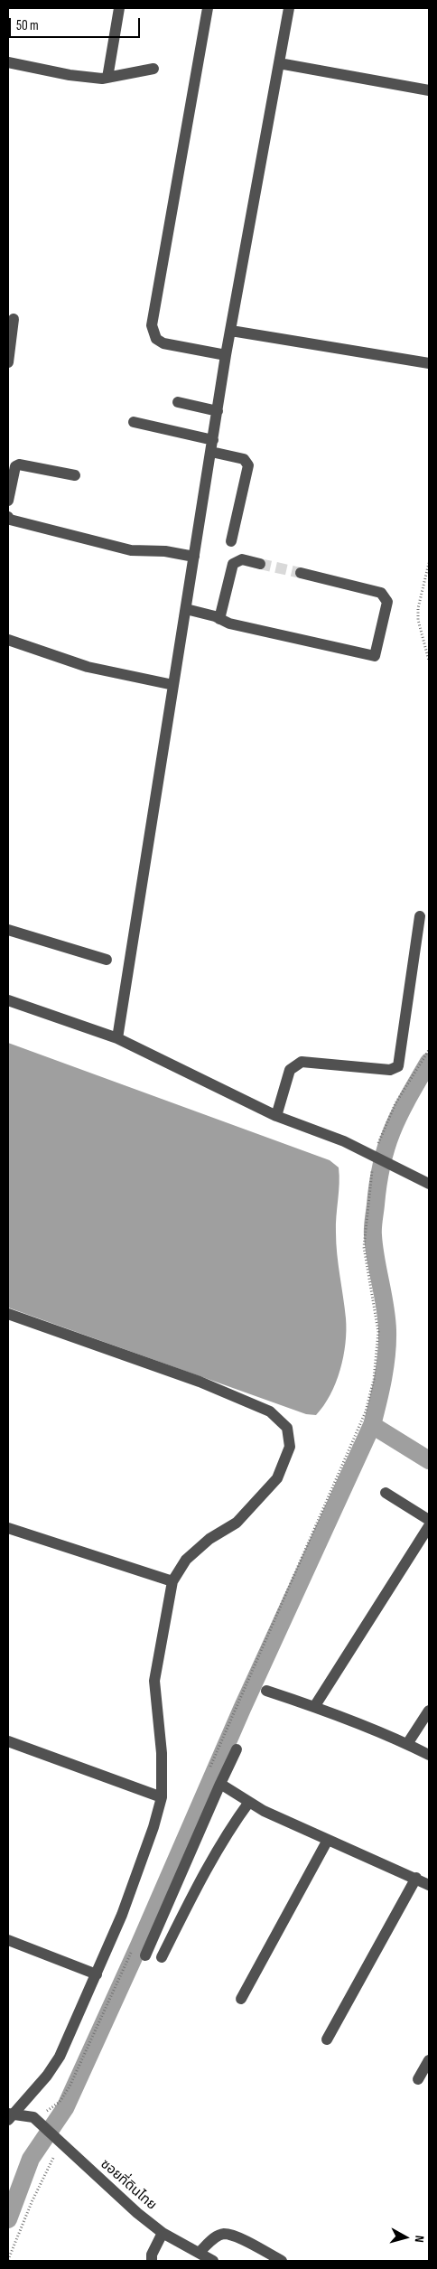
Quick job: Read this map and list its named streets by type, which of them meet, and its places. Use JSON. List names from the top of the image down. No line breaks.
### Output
{"streets":{"street":["ซอยที่ดินไทย"]},"scale_bar":"50 m","north":"right"}
